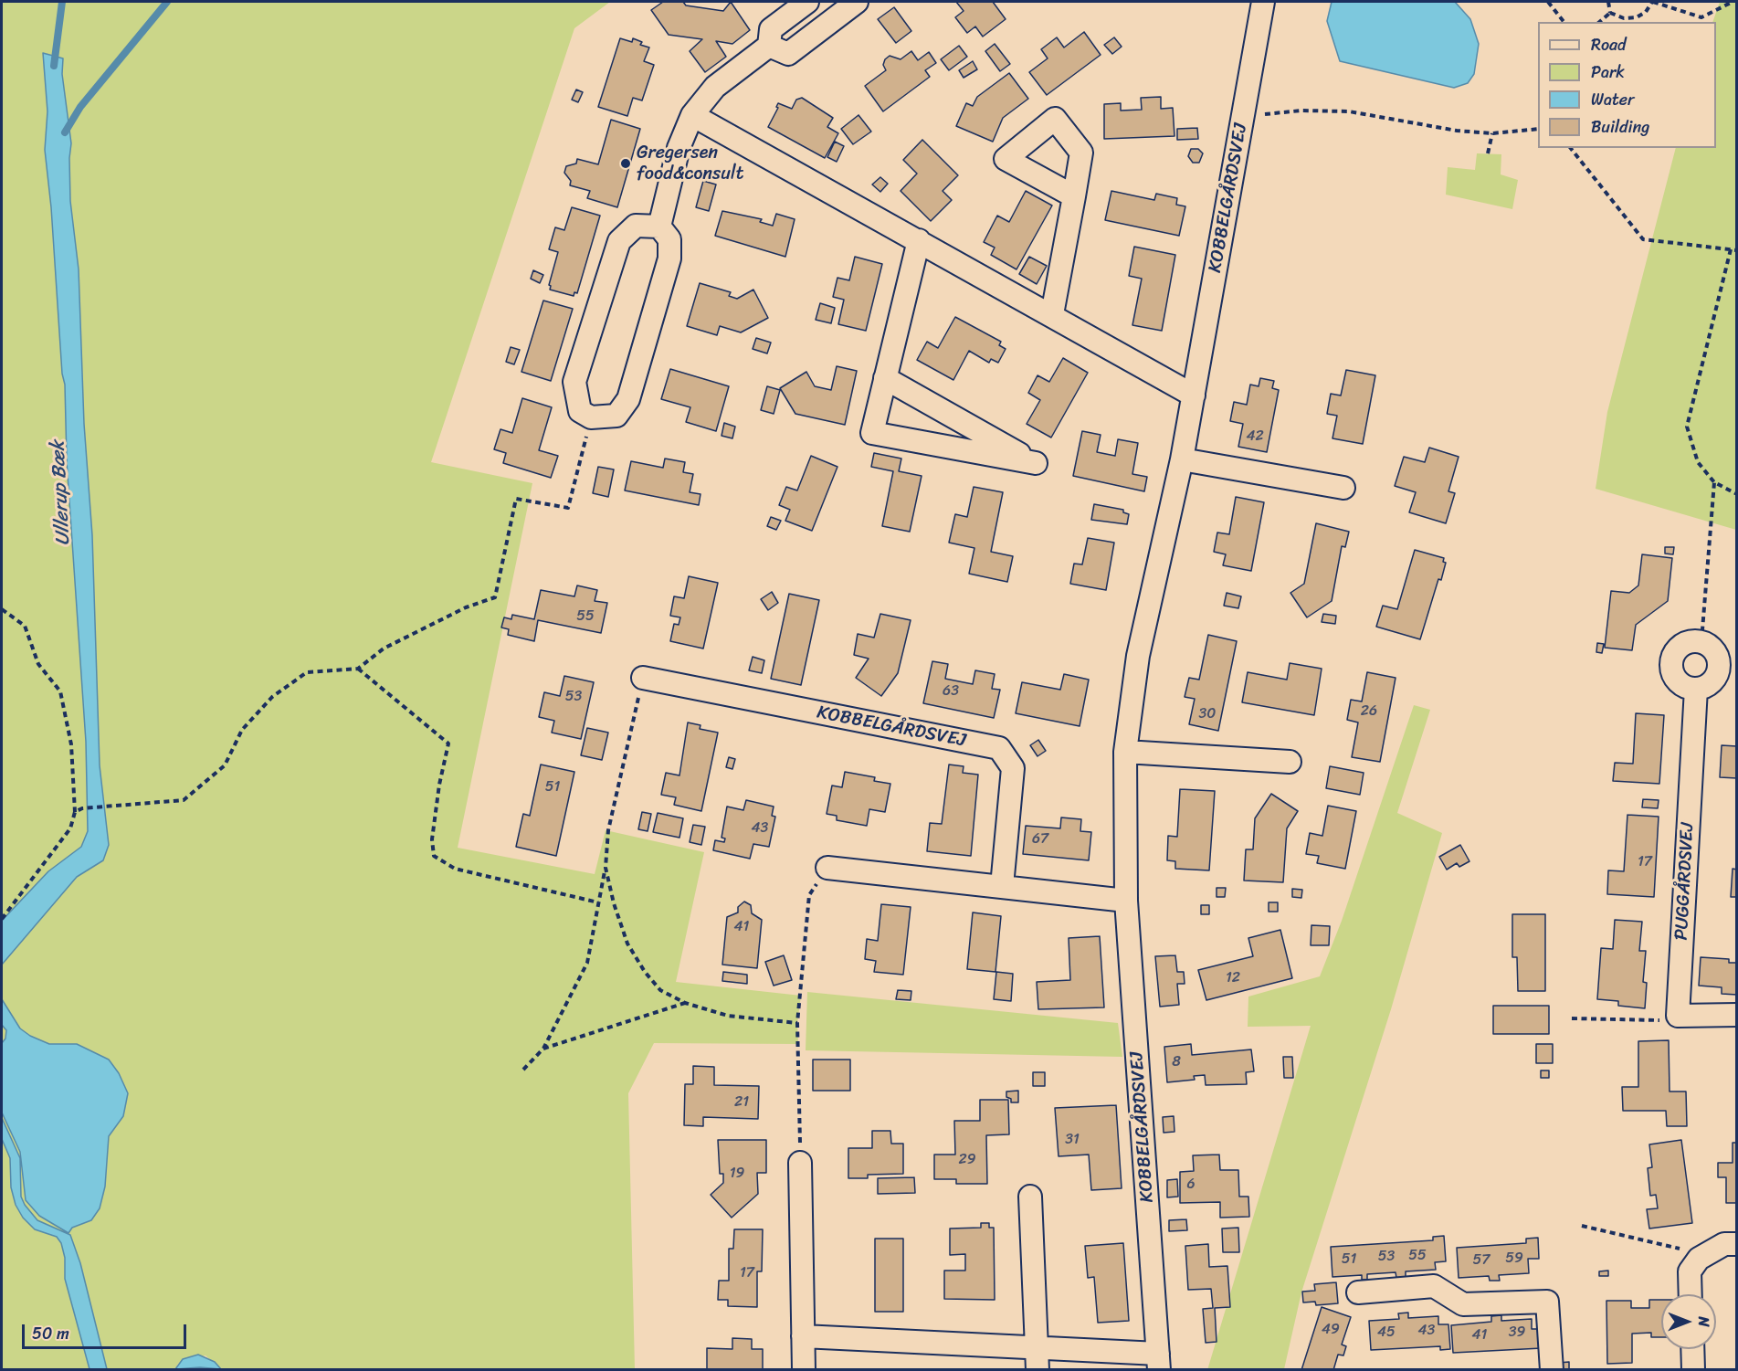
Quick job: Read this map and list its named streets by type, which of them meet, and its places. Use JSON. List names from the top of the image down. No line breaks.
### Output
{"streets":{"street":["KOBBELGÅRDSVEJ","PUGGÅRDSVEJ"]},"water":["Ullerup Bæk"],"places":["Gregersen food&consult"],"house_numbers":["42","55","63","53","26","30","51","43","67","17","41","12","8","21","31","29","19","6","55","53","59","51","57","17","49","43","45","39","41"],"legend":["Road","Park","Water","Building"],"scale_bar":"50 m","north":"right"}
